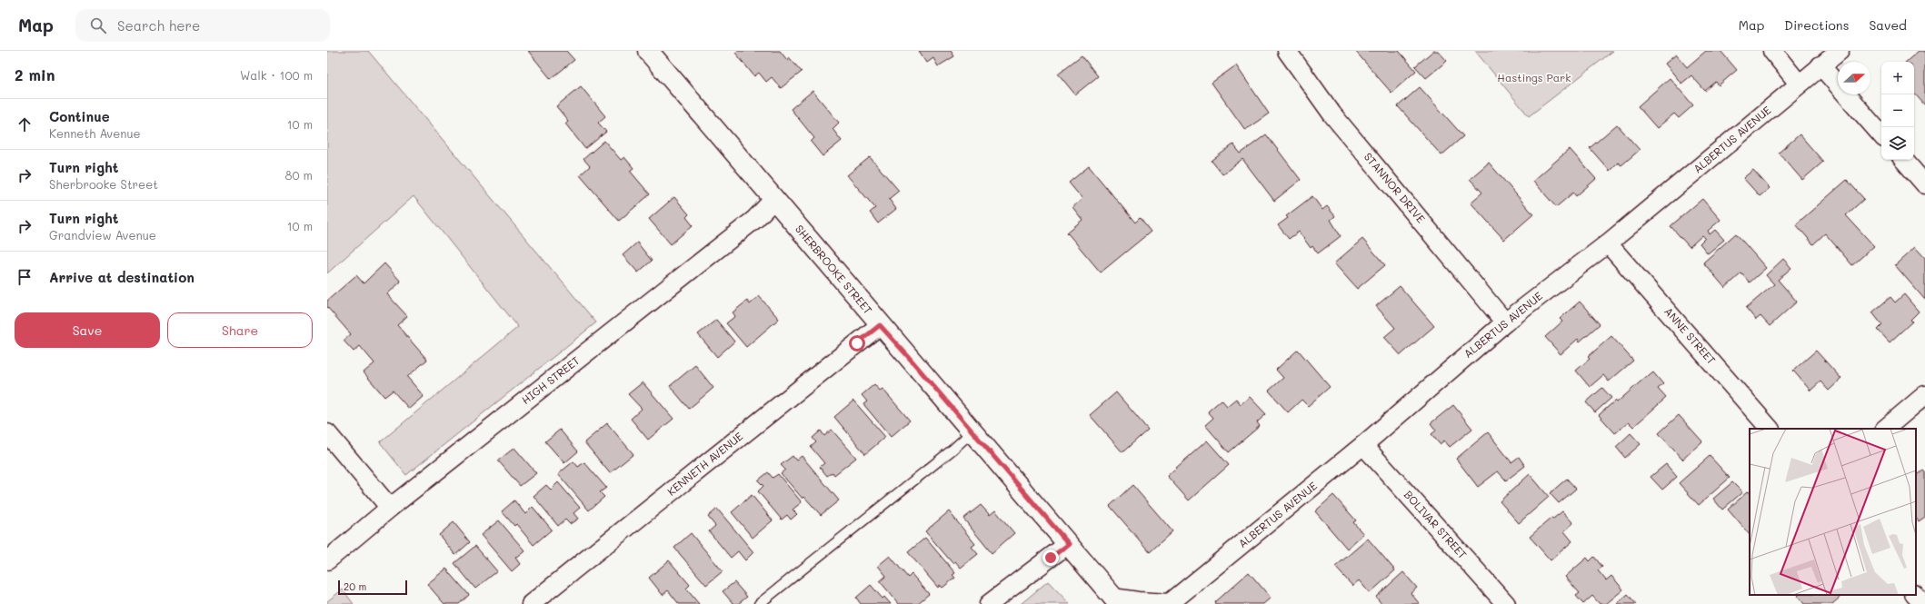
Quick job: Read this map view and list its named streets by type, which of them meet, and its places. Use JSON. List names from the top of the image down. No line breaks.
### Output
{"streets":{"main road":["SHERBROOKE STREET"],"street":["ALBERTUS AVENUE","STANNOR DRIVE","ANNE STREET","HIGH STREET","KENNETH AVENUE","BOLIVAR STREET"]},"crossings":[["ALBERTUS AVENUE","STANNOR DRIVE"],["ALBERTUS AVENUE","SHERBROOKE STREET"],["ALBERTUS AVENUE","ANNE STREET"],["ALBERTUS AVENUE","BOLIVAR STREET"],["SHERBROOKE STREET","HIGH STREET"],["SHERBROOKE STREET","KENNETH AVENUE"]],"parks":["Hastings Park"],"scale_bar":"20 m","north":"right","page":{"header":"Map","search":"Search here","nav":["Map","Directions","Saved"],"heading":["2 min","Walk · 100 m"],"map_buttons":["+","−"],"list":[["Continue","Kenneth Avenue","10 m"],["Turn right","Sherbrooke Street","80 m"],["Turn right","Grandview Avenue","10 m"],"Arrive at destination"],"buttons":["Save","Share"],"scale":"20 m"}}
